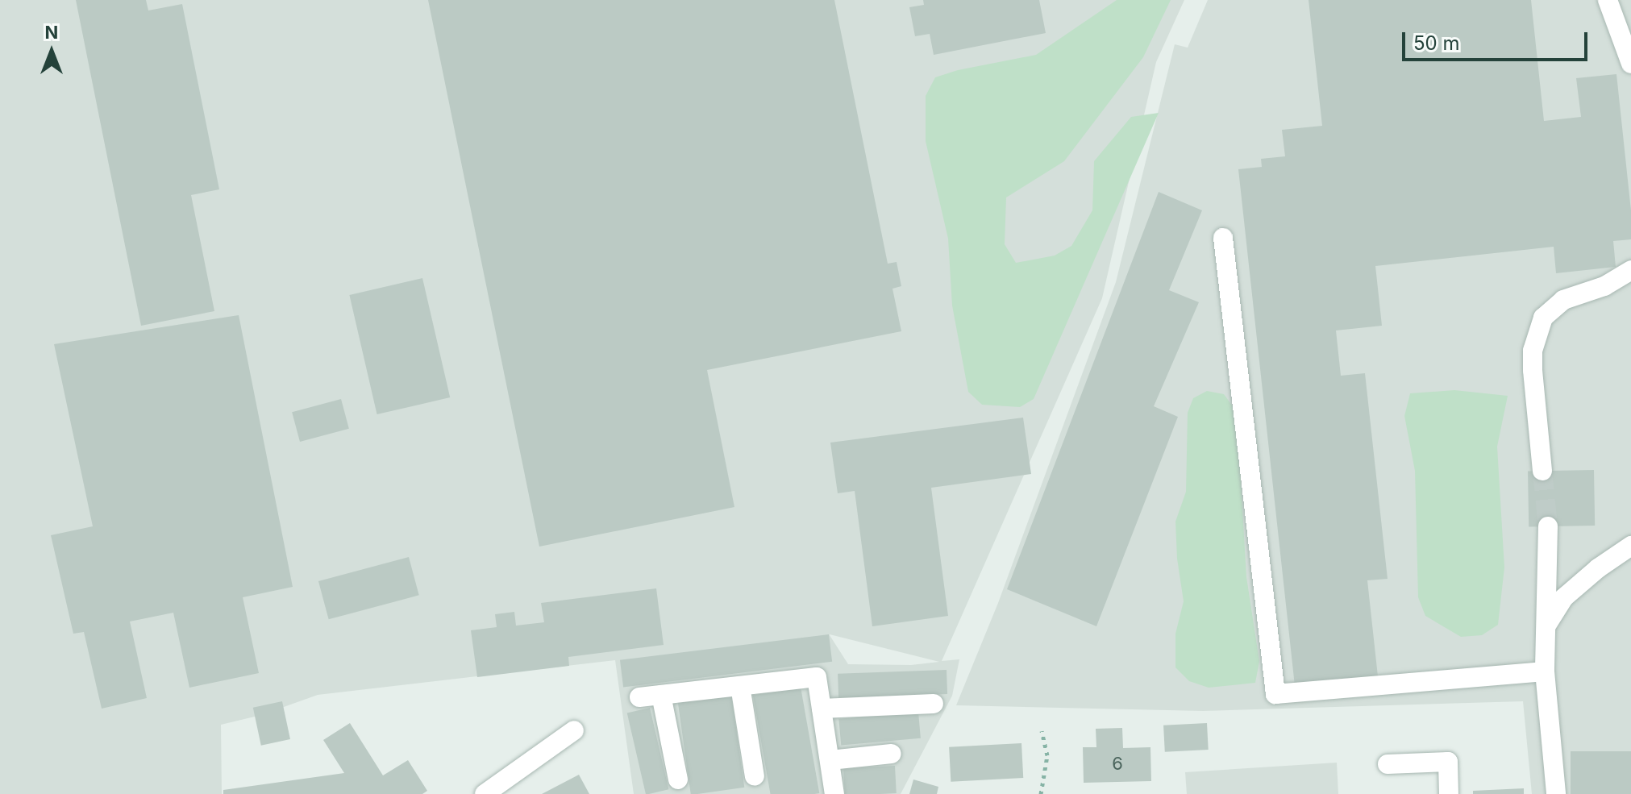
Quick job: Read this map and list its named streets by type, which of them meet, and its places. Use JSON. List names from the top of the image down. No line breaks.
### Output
{"house_numbers":["6"],"scale_bar":"50 m","north":"top"}
